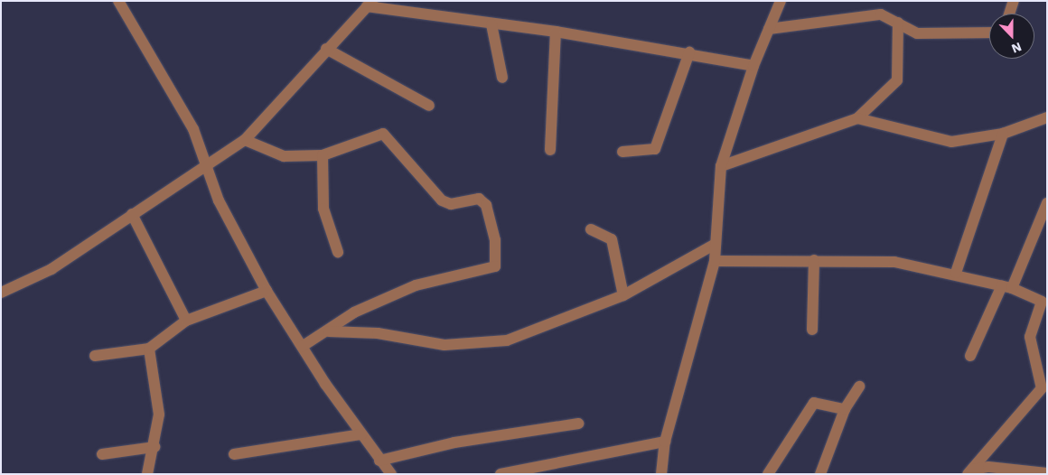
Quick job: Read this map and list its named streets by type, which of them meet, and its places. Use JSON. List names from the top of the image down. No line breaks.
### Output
{"north":"bottom"}
